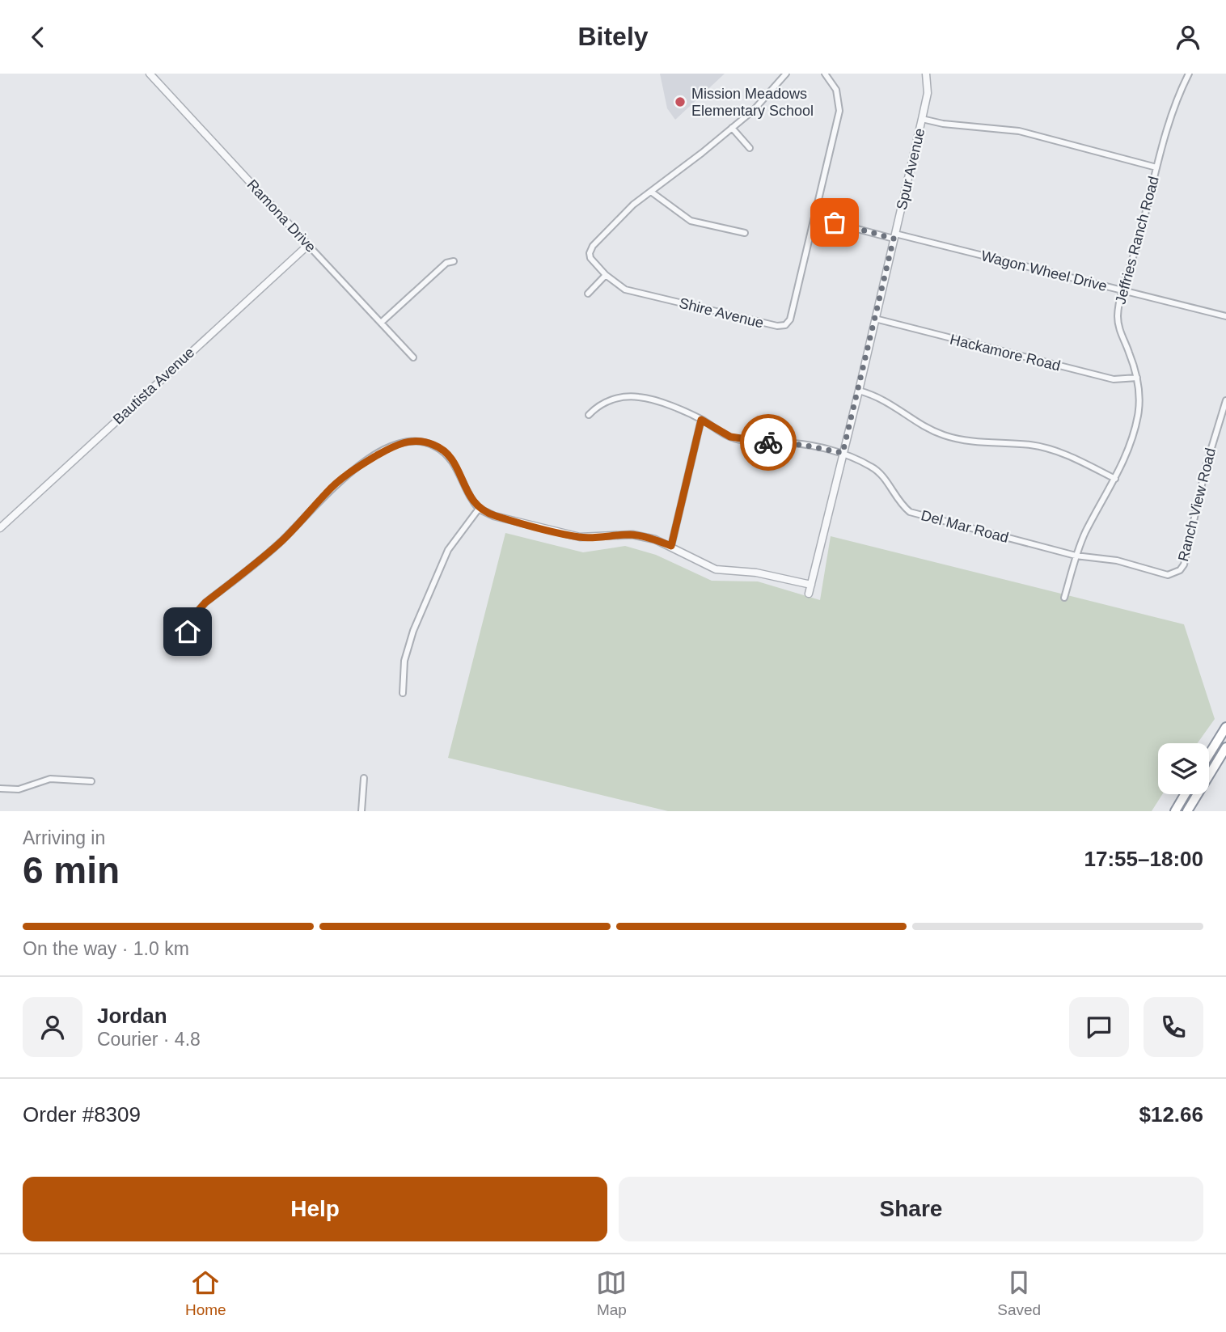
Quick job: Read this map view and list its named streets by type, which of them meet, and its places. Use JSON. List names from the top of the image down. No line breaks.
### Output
{"streets":{"street":["Spur Avenue","Ramona Drive","Jeffries Ranch Road","Wagon Wheel Drive","Shire Avenue","Hackamore Road","Bautista Avenue","Ranch View Road","Del Mar Road"]},"crossings":[["Spur Avenue","Wagon Wheel Drive"],["Spur Avenue","Hackamore Road"],["Spur Avenue","Del Mar Road"],["Ramona Drive","Bautista Avenue"],["Jeffries Ranch Road","Wagon Wheel Drive"],["Jeffries Ranch Road","Hackamore Road"],["Jeffries Ranch Road","Ranch View Road"],["Jeffries Ranch Road","Del Mar Road"],["Wagon Wheel Drive","Shire Avenue"],["Ranch View Road","Del Mar Road"]],"places":["Mission Meadows Elementary School"],"page":{"header":"Bitely","heading":["6 min","Arriving in","17:55–18:00"],"panel":["Jordan","Courier · 4.8","Order #8309","$12.66"],"bar":"On the way · 1.0 km","buttons":["Help","Share"],"tabs":["Home","Map","Saved"]}}
